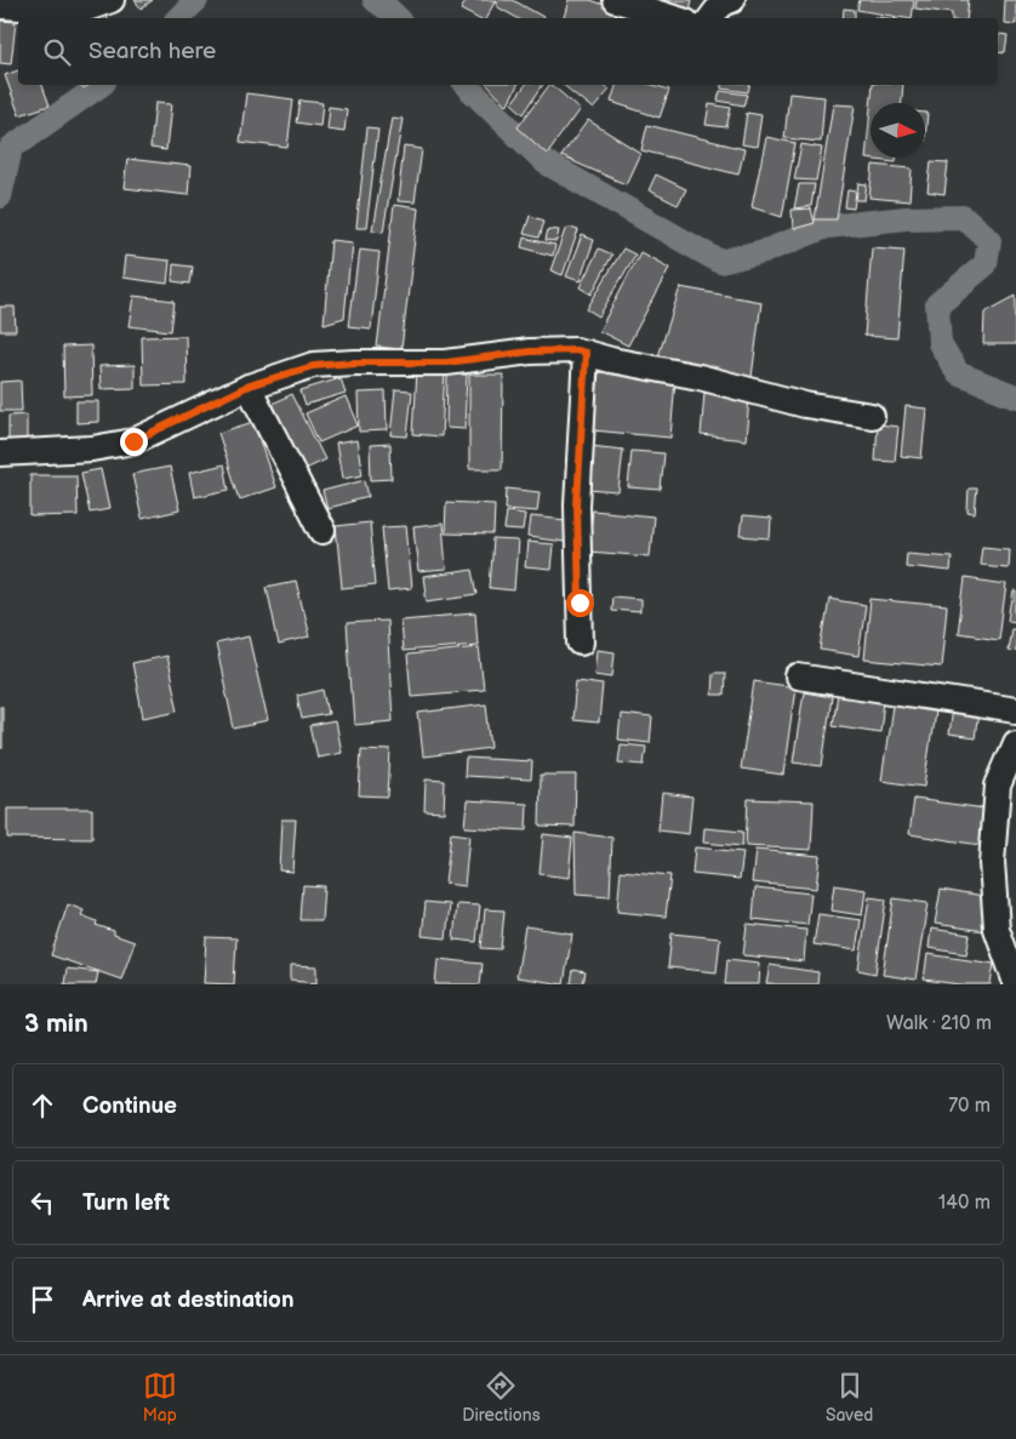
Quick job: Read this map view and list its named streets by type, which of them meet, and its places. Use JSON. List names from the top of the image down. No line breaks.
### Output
{"north":"right","page":{"search":"Search here","heading":["3 min","Walk · 210 m"],"list":[["Continue","70 m"],["Turn left","140 m"],"Arrive at destination"],"nav":["Map","Directions","Saved"]}}
